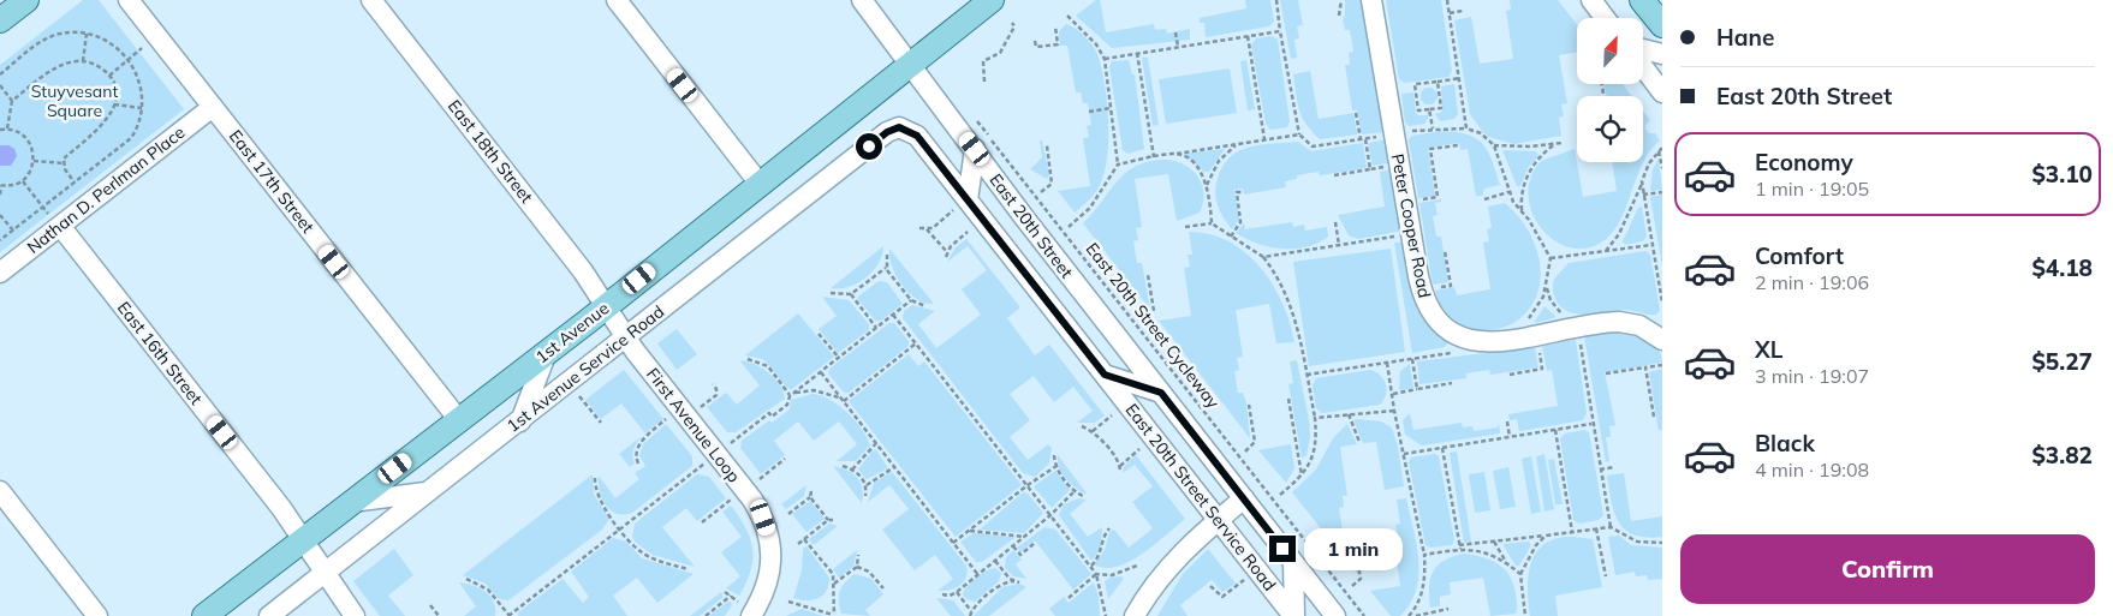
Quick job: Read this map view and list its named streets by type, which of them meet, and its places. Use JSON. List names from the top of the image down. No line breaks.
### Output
{"streets":{"main road":["1st Avenue"],"street":["East 18th Street","East 17th Street","Nathan D. Perlman Place","East 20th Street","Peter Cooper Road","East 16th Street","1st Avenue Service Road","First Avenue Loop","East 20th Street Service Road"],"path":["East 20th Street Cycleway"]},"crossings":[["East 18th Street","1st Avenue"],["East 18th Street","First Avenue Loop"],["East 17th Street","Nathan D. Perlman Place"],["East 17th Street","1st Avenue"],["Nathan D. Perlman Place","East 16th Street"],["East 20th Street","1st Avenue"],["1st Avenue","East 16th Street"],["1st Avenue","First Avenue Loop"],["1st Avenue Service Road","First Avenue Loop"],["1st Avenue Service Road","East 20th Street Service Road"]],"parks":["Stuyvesant Square"],"north":"top right","page":{"banner":["Hane","East 20th Street"],"list":[{"name":"Economy","note":"1 min · 19:05","value":"$3.10"},{"name":"Comfort","note":"2 min · 19:06","value":"$4.18"},{"name":"XL","note":"3 min · 19:07","value":"$5.27"},{"name":"Black","note":"4 min · 19:08","value":"$3.82"}],"buttons":"Confirm","bubble":"1 min"}}
